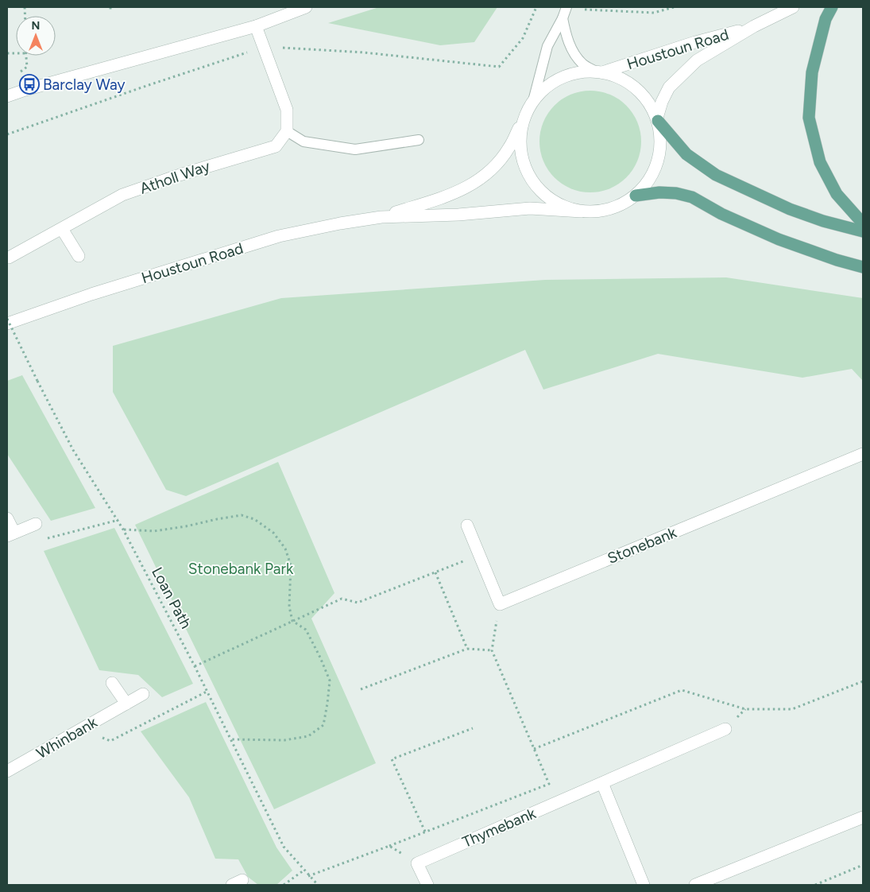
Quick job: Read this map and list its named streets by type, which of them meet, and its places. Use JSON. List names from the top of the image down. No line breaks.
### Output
{"streets":{"street":["Houstoun Road","Atholl Way","Stonebank","Whinbank","Thymebank"],"path":["Loan Path"]},"parks":["Stonebank Park"],"places":{"bus stop":["Barclay Way"]},"north":"top"}
